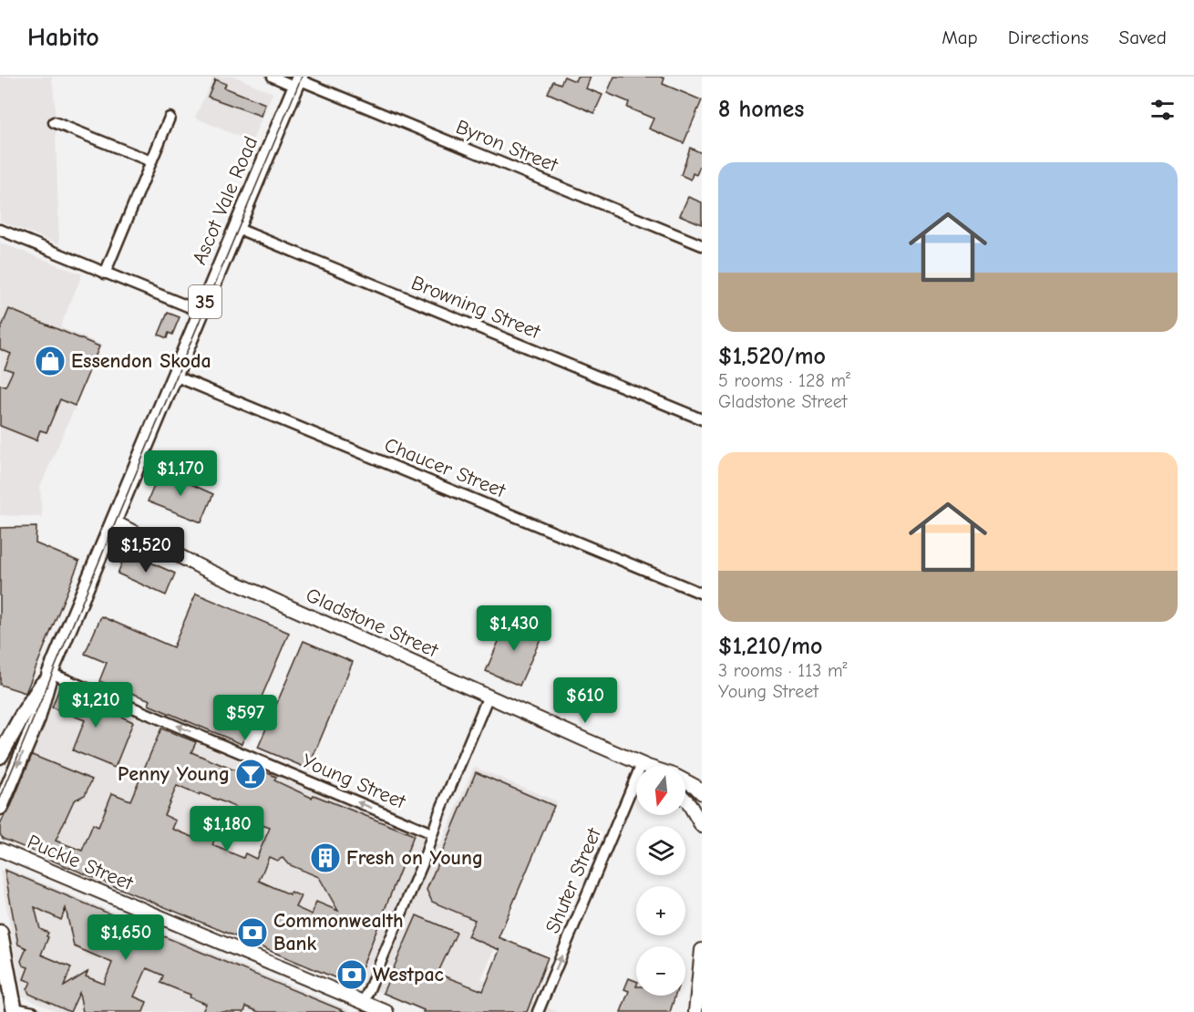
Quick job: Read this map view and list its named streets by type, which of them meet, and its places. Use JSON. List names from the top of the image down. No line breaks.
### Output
{"streets":{"main road":["Ascot Vale Road","35"],"street":["Byron Street","Browning Street","Chaucer Street","Gladstone Street","Young Street","Puckle Street","Shuter Street"]},"crossings":[["Byron Street","Ascot Vale Road"],["Ascot Vale Road","Browning Street"],["Ascot Vale Road","Chaucer Street"],["Ascot Vale Road","Gladstone Street"],["Ascot Vale Road","Young Street"],["Gladstone Street","Shuter Street"]],"one_way":["Young Street","Shuter Street"],"places":{"shop":["Essendon Skoda"],"bar":["Penny Young"],"building":["Fresh on Young"],"bank":["Commonwealth Bank","Westpac"]},"north":"bottom","page":{"header":"Habito","nav":["Map","Directions","Saved"],"heading":"8 homes","list":[{"name":"$1,520/mo","note":"5 rooms · 128 m² · Gladstone Street"},{"name":"$1,210/mo","note":"3 rooms · 113 m² · Young Street"}],"price":["$1,170","$1,520","$1,430","$610","$1,210","$597","$1,180","$1,650"],"map_buttons":["+","−"]}}
